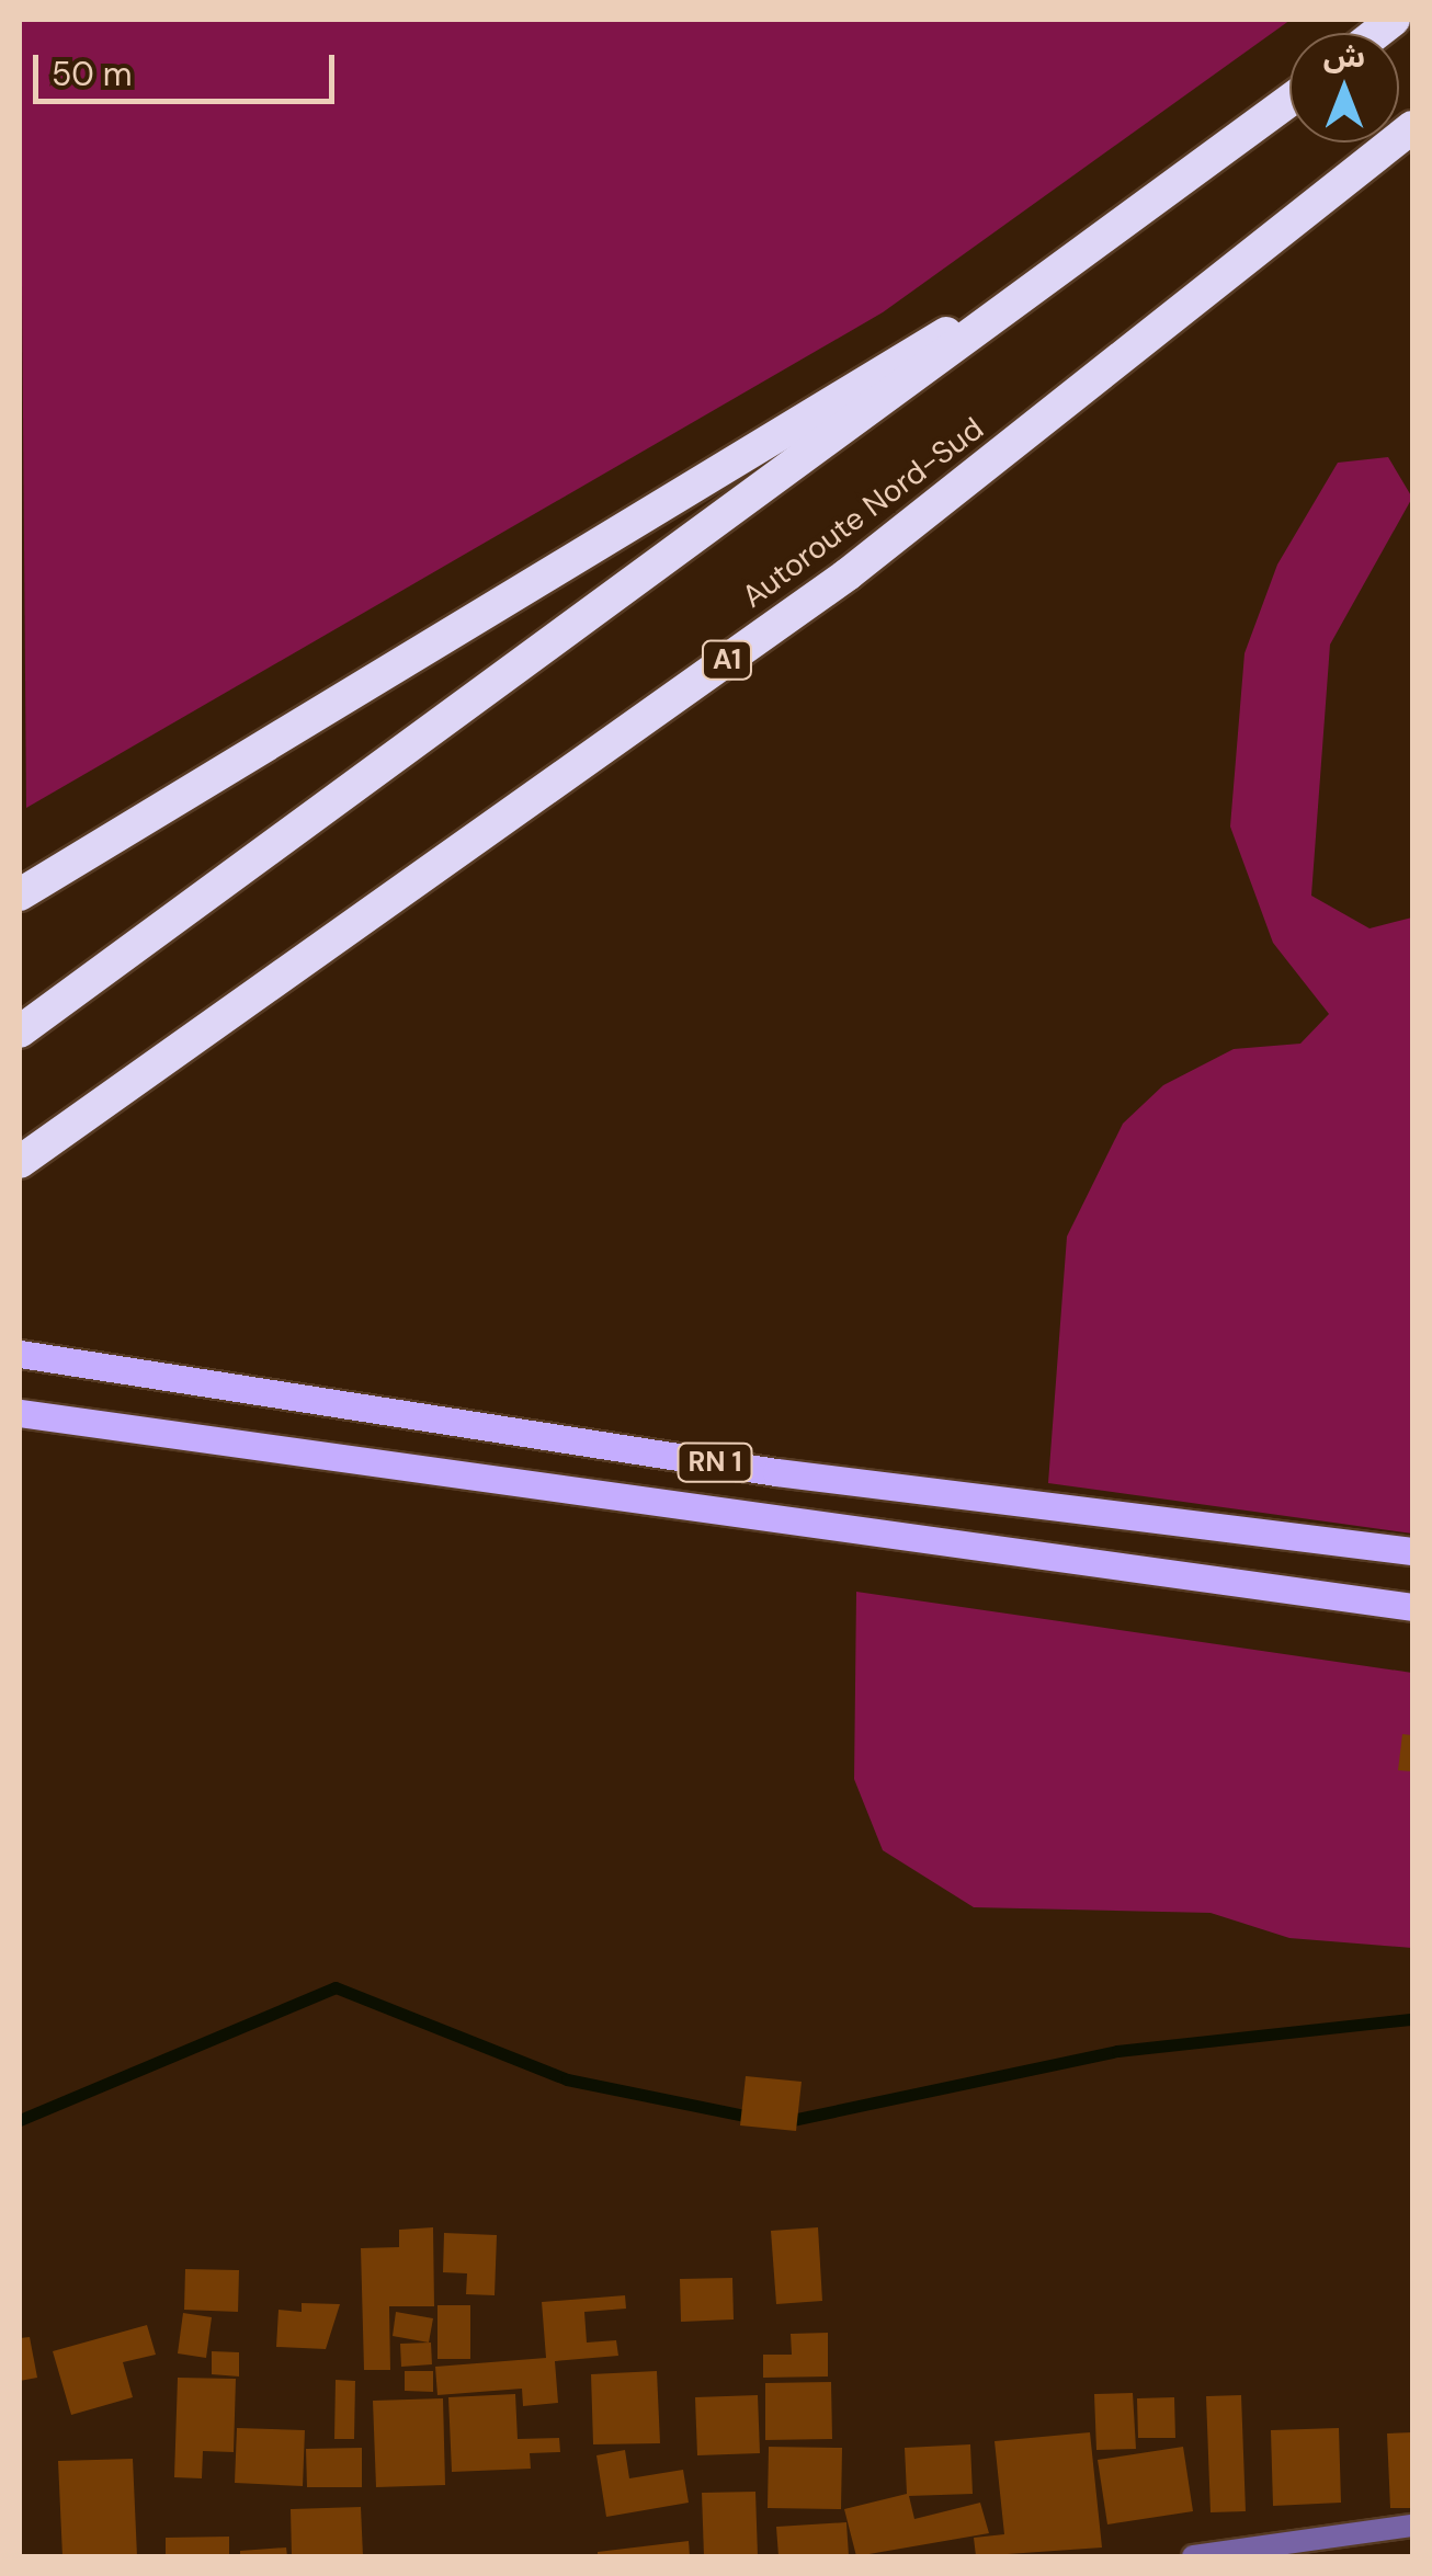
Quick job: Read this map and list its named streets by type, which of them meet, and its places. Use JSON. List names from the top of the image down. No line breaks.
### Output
{"streets":{"highway":["Autoroute Nord-Sud","A1"],"main road":["RN 1"]},"scale_bar":"50 m","north":"top"}
